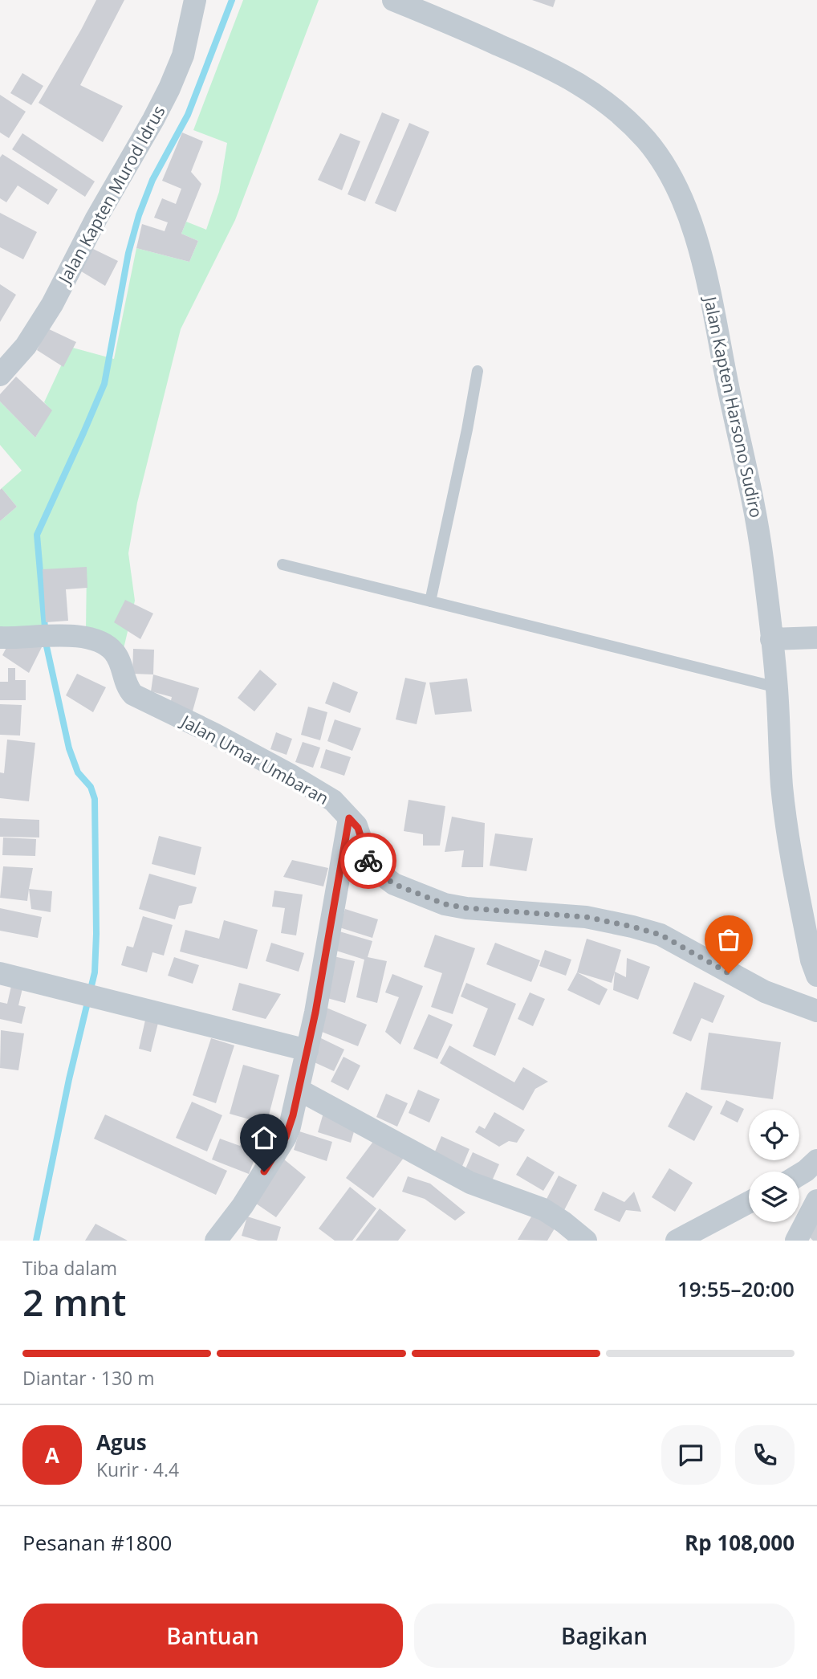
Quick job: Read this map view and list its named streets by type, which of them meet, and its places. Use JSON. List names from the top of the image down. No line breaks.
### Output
{"streets":{"street":["Jalan Kapten Murod Idrus","Jalan Kapten Harsono Sudiro","Jalan Umar Umbaran"]},"page":{"heading":["2 mnt","Tiba dalam","19:55–20:00"],"panel":["Agus","Kurir · 4.4","Pesanan #1800","Rp 108,000"],"bar":"Diantar · 130 m","round":"A","buttons":["Bantuan","Bagikan"]}}
